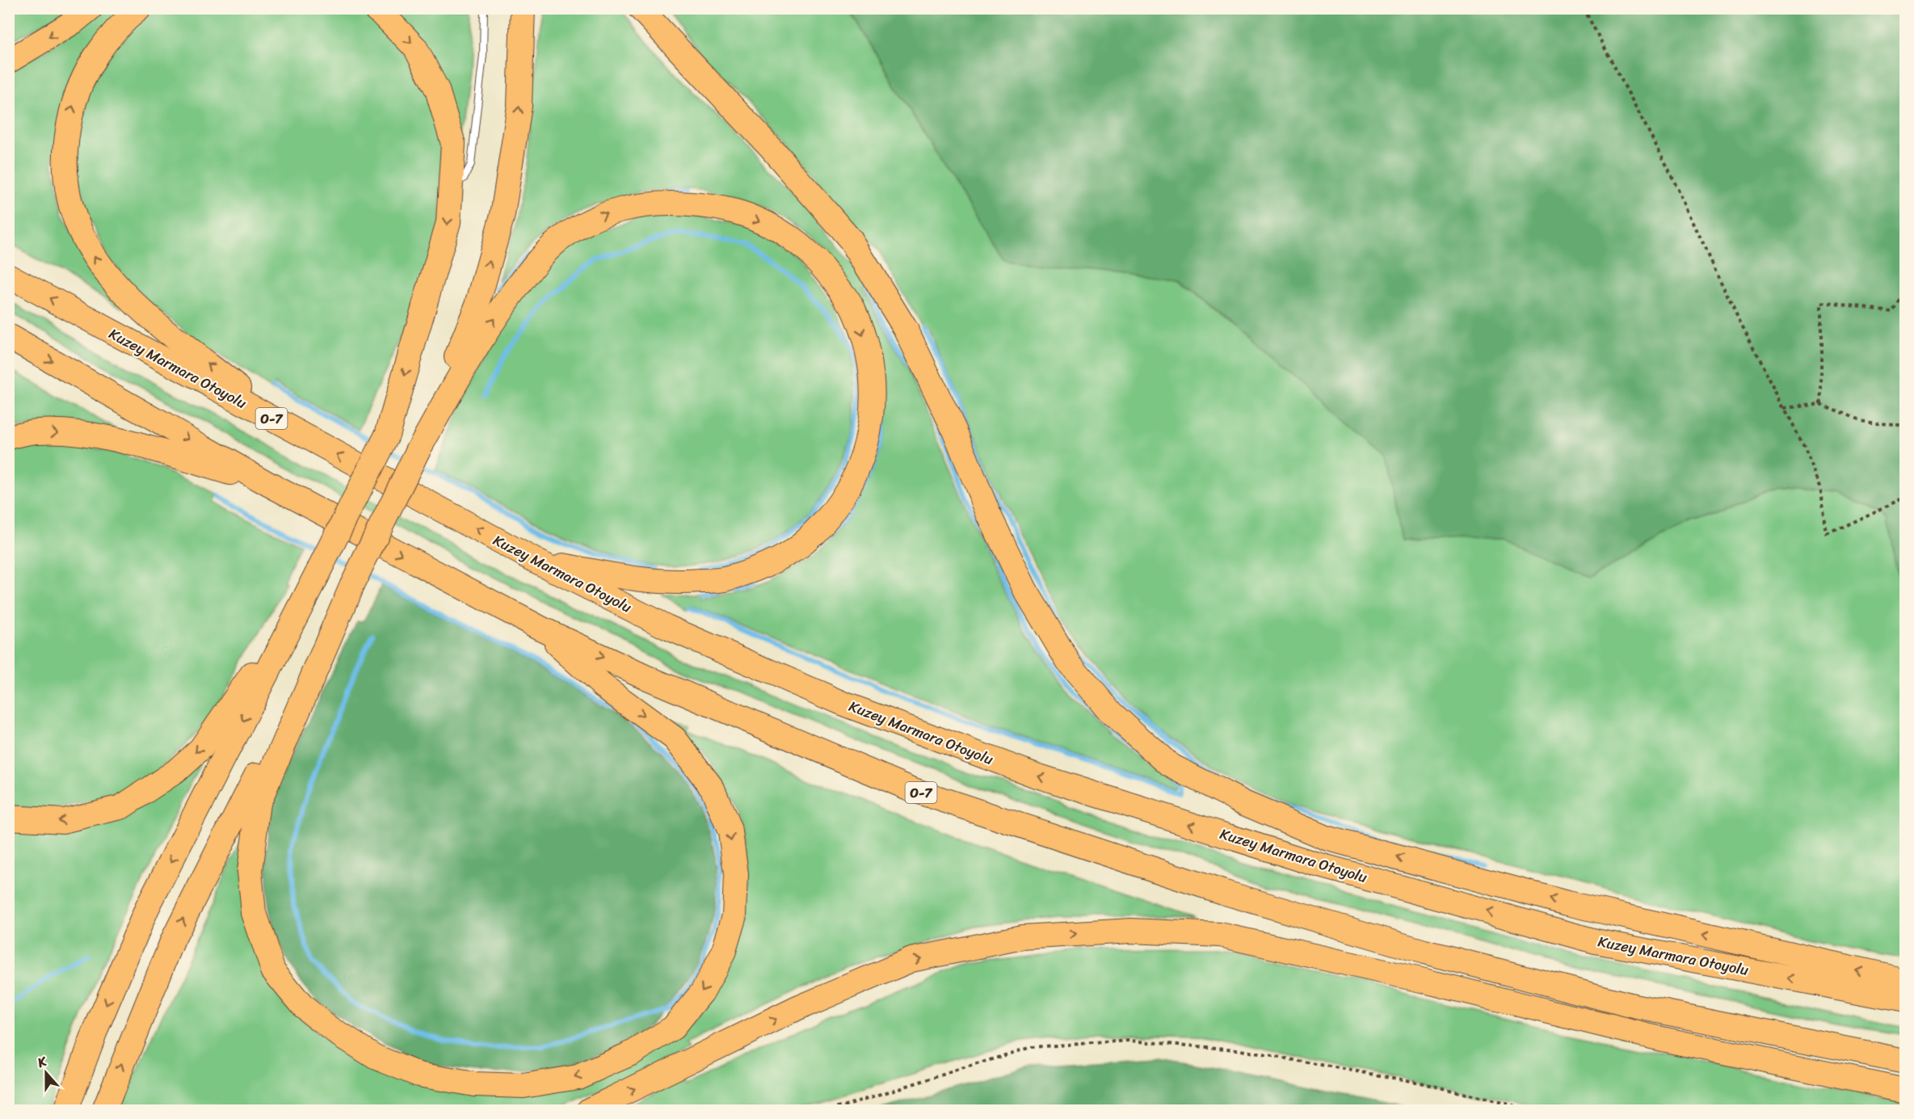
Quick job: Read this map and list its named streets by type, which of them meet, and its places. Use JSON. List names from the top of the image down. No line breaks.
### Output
{"streets":{"highway":["Kuzey Marmara Otoyolu","O-7"]},"north":"top"}
